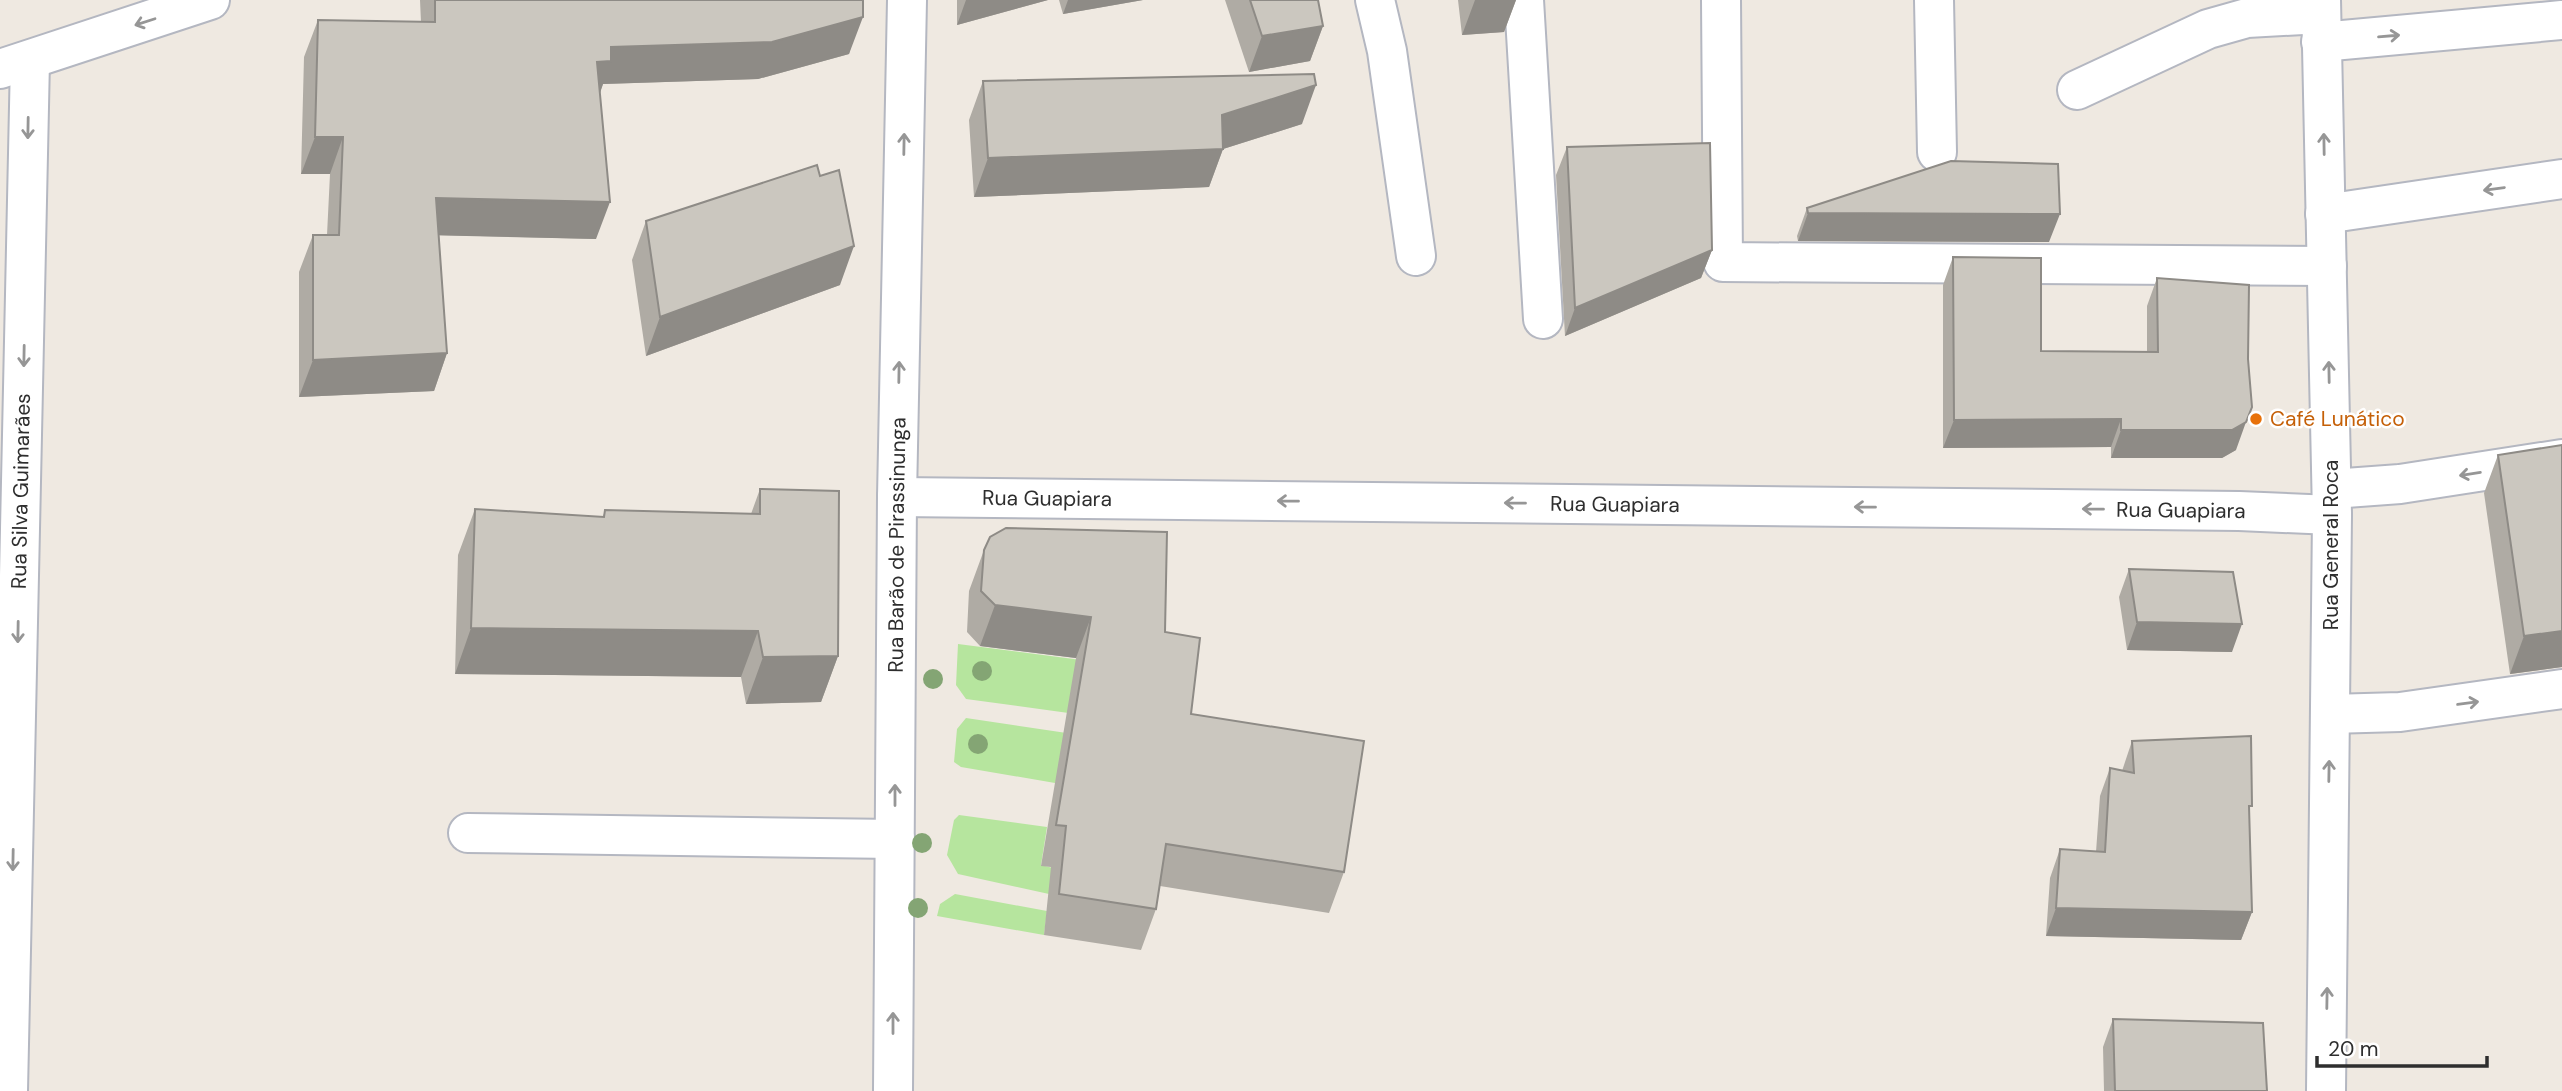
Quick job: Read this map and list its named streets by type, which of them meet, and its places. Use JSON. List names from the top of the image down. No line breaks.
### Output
{"streets":{"street":["Rua Silva Guimarães","Rua Guapiara","Rua Barão de Pirassinunga","Rua General Roca"]},"crossings":[["Rua Guapiara","Rua Barão de Pirassinunga"],["Rua Guapiara","Rua General Roca"]],"one_way":["Rua Silva Guimarães","Rua Guapiara","Rua Barão de Pirassinunga","Rua General Roca"],"places":["Café Lunático"],"scale_bar":"20 m"}
